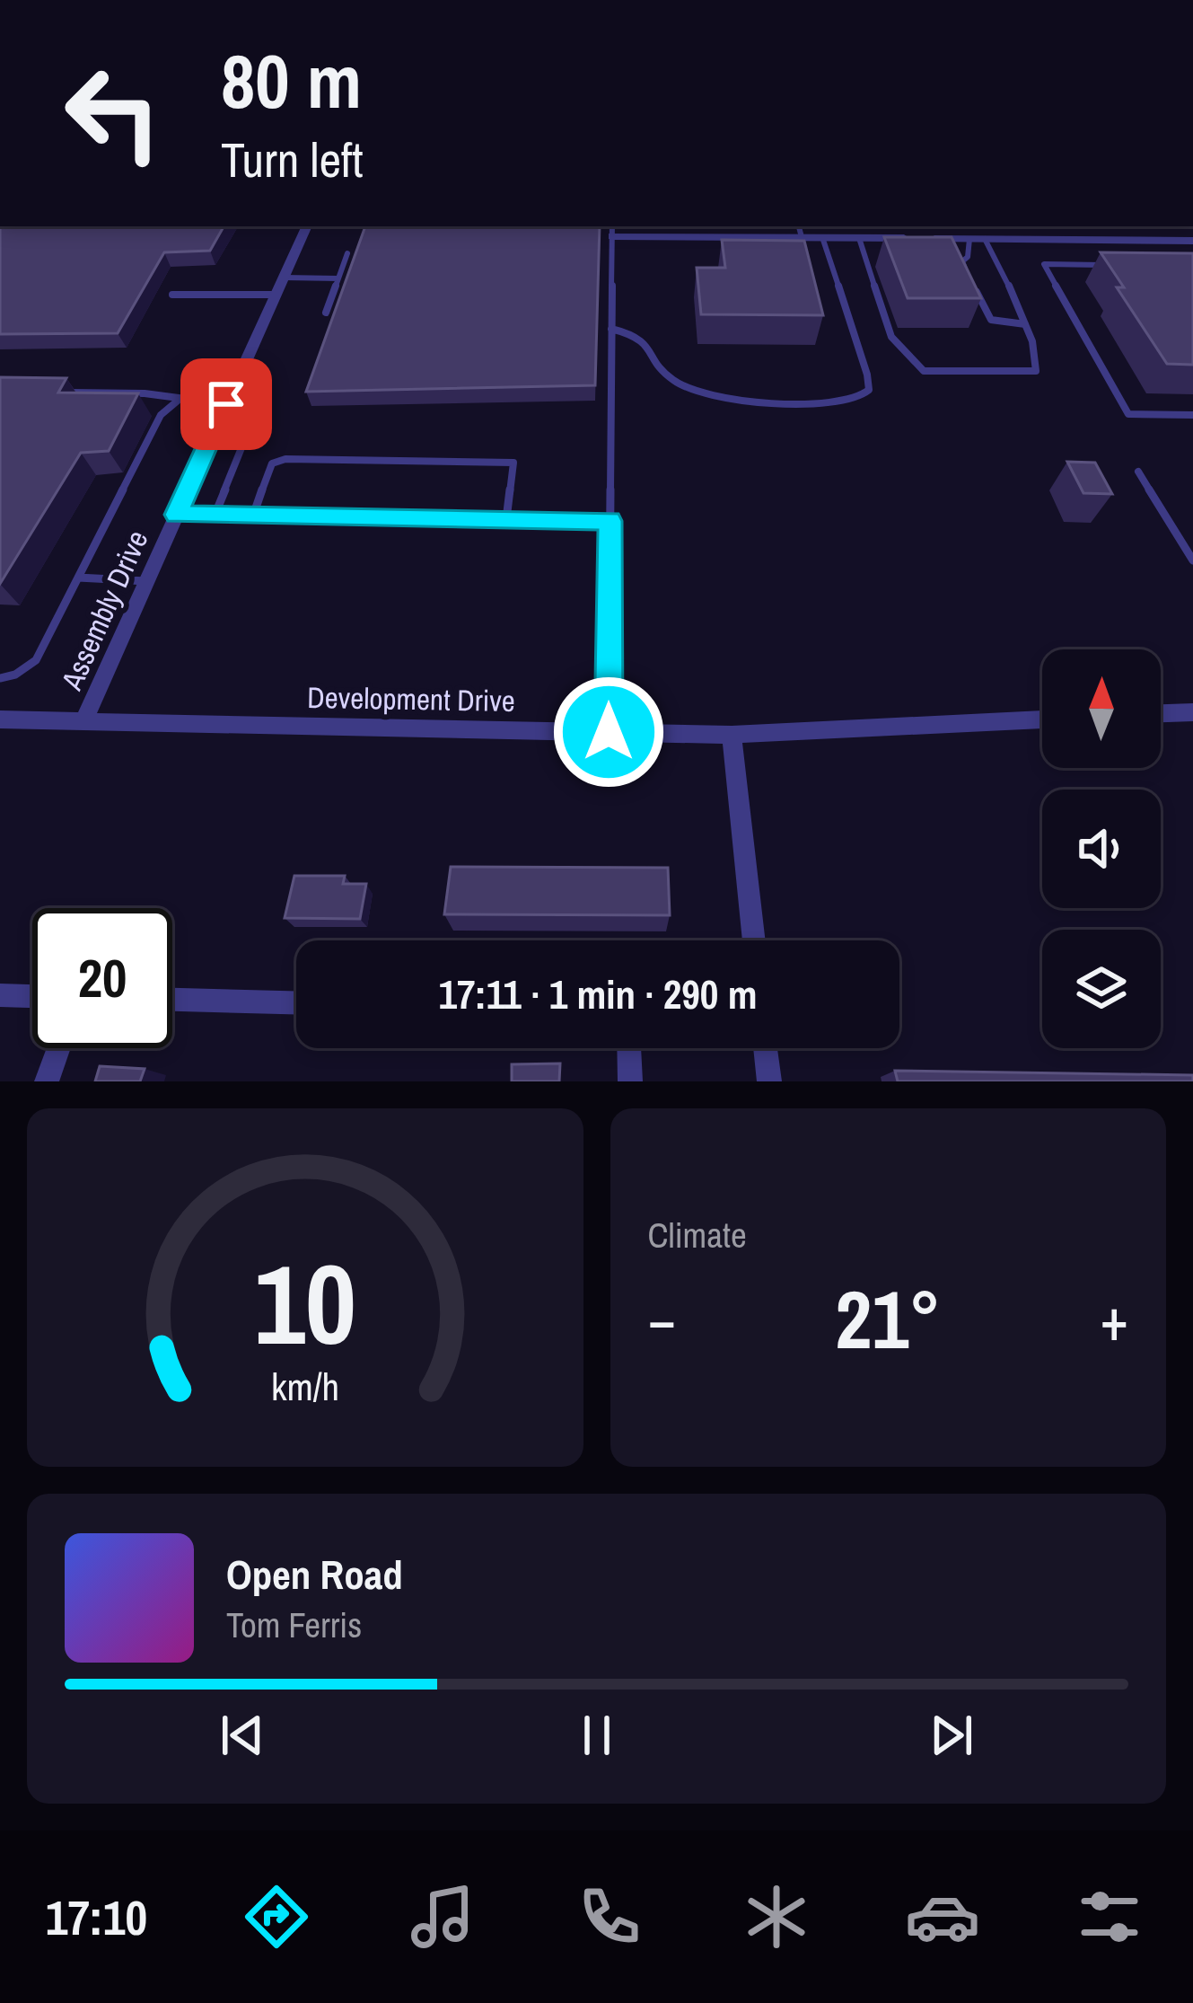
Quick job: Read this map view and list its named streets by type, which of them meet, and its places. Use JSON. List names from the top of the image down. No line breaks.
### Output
{"streets":{"street":["Assembly Drive","Development Drive"]},"crossings":[["Assembly Drive","Development Drive"]],"north":"top","page":{"turn":["80 m","Turn left"],"limit":"20","trip":"17:11 · 1 min · 290 m","tile":"Climate","heat":["−","21°","+"],"song":["Open Road","Tom Ferris"],"tabs":"17:10","gauge":["10","km/h"]}}
